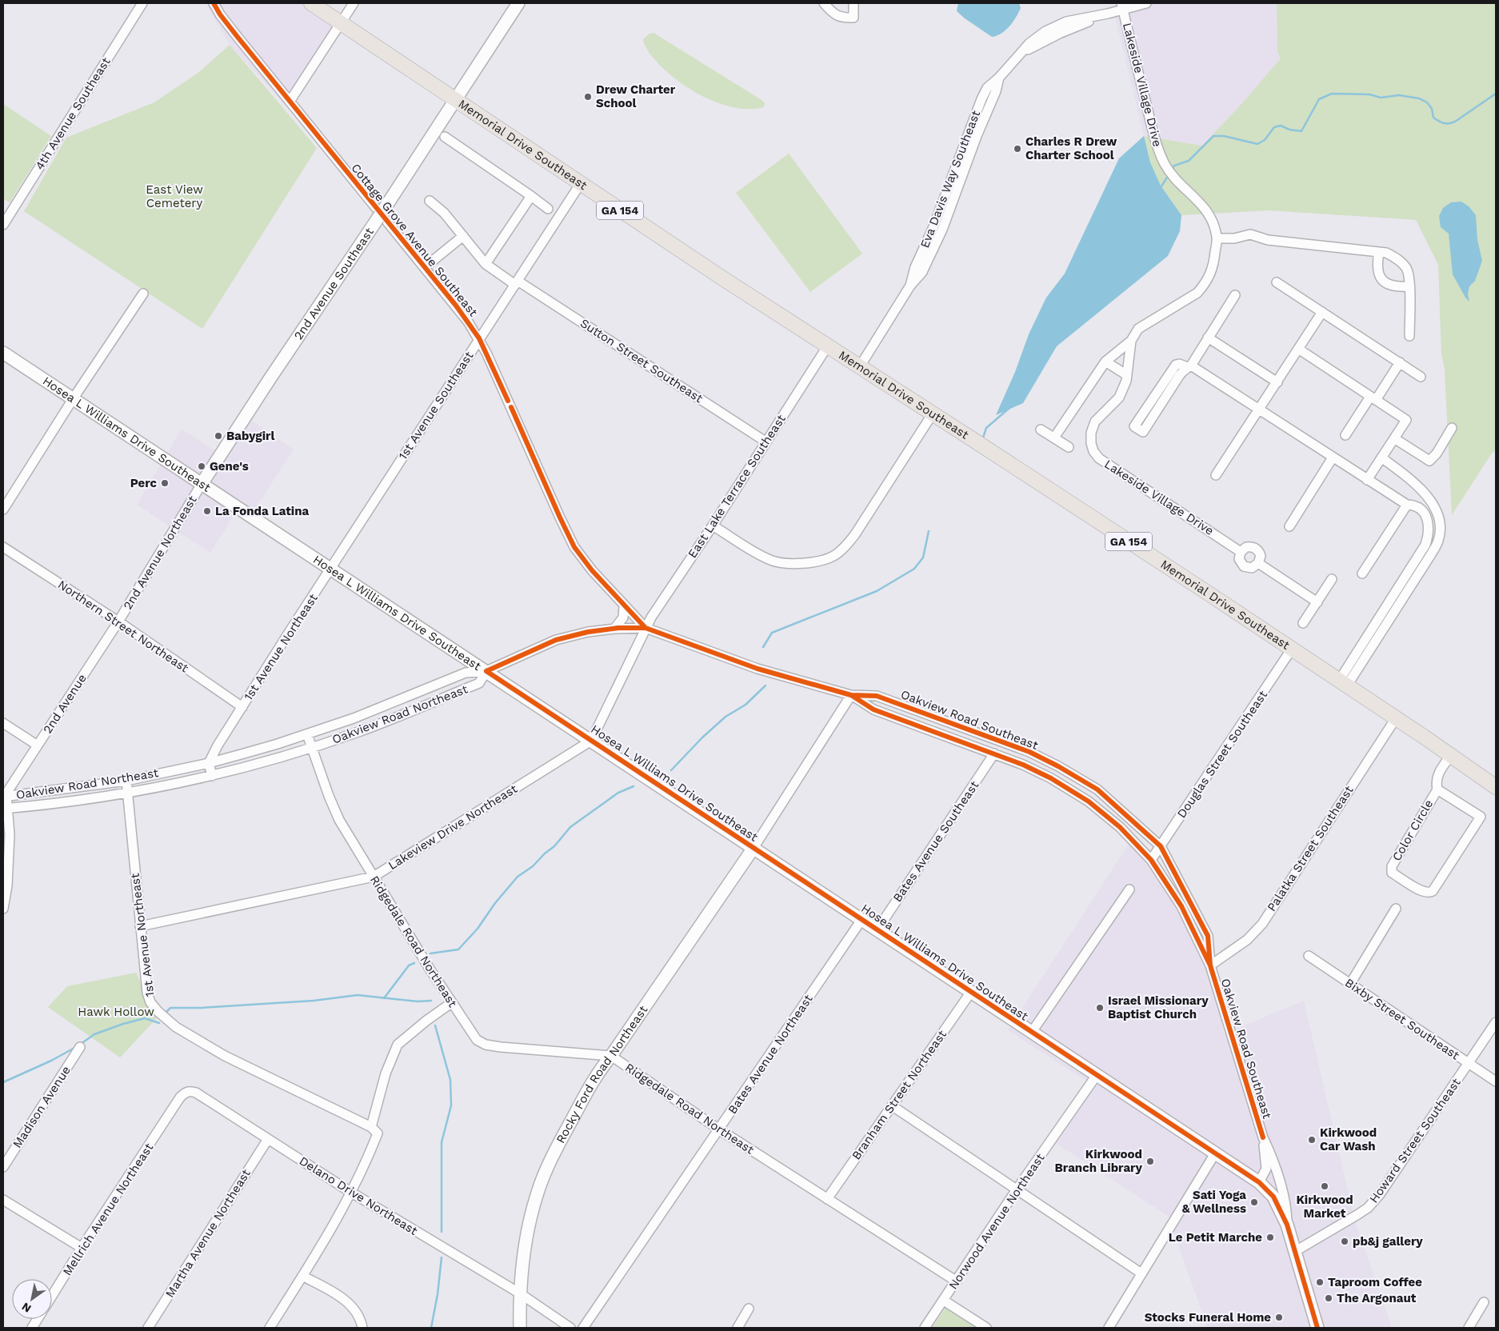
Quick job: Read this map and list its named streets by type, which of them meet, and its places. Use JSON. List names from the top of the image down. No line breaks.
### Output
{"streets":{"main road":["Memorial Drive Southeast","GA 154"],"street":["Lakeside Village Drive","4th Avenue Southeast","Eva Davis Way Southeast","Cottage Grove Avenue Southeast","2nd Avenue Southeast","Sutton Street Southeast","1st Avenue Southeast","Hosea L Williams Drive Southeast","East Lake Terrace Southeast","2nd Avenue Northeast","Northern Street Northeast","1st Avenue Northeast","2nd Avenue","Oakview Road Northeast","Oakview Road Southeast","Douglas Street Southeast","Lakeview Drive Northeast","Color Circle","Bates Avenue Southeast","Palatka Street Southeast","Ridgedale Road Northeast","Bixby Street Southeast","Bates Avenue Northeast","Rocky Ford Road Northeast","Branham Street Northeast","Madison Avenue","Howard Street Southeast","Delano Drive Northeast","Mellrich Avenue Northeast","Norwood Avenue Northeast","Martha Avenue Northeast"]},"crossings":[["Lakeside Village Drive","Eva Davis Way Southeast"],["Memorial Drive Southeast","Eva Davis Way Southeast"],["Memorial Drive Southeast","2nd Avenue Southeast"],["Memorial Drive Southeast","1st Avenue Southeast"],["Memorial Drive Southeast","East Lake Terrace Southeast"],["Memorial Drive Southeast","Douglas Street Southeast"],["Memorial Drive Southeast","Color Circle"],["Memorial Drive Southeast","Palatka Street Southeast"],["Cottage Grove Avenue Southeast","1st Avenue Southeast"],["Cottage Grove Avenue Southeast","East Lake Terrace Southeast"],["Cottage Grove Avenue Southeast","Oakview Road Southeast"],["2nd Avenue Southeast","Hosea L Williams Drive Southeast"],["2nd Avenue Southeast","2nd Avenue Northeast"],["Sutton Street Southeast","1st Avenue Southeast"],["Sutton Street Southeast","East Lake Terrace Southeast"],["1st Avenue Southeast","Hosea L Williams Drive Southeast"],["1st Avenue Southeast","1st Avenue Northeast"],["Hosea L Williams Drive Southeast","East Lake Terrace Southeast"],["Hosea L Williams Drive Southeast","2nd Avenue Northeast"],["Hosea L Williams Drive Southeast","1st Avenue Northeast"],["Hosea L Williams Drive Southeast","Oakview Road Northeast"],["Hosea L Williams Drive Southeast","Oakview Road Southeast"],["Hosea L Williams Drive Southeast","Lakeview Drive Northeast"],["Hosea L Williams Drive Southeast","Bates Avenue Southeast"],["Hosea L Williams Drive Southeast","Bates Avenue Northeast"],["Hosea L Williams Drive Southeast","Rocky Ford Road Northeast"],["Hosea L Williams Drive Southeast","Branham Street Northeast"],["Hosea L Williams Drive Southeast","Howard Street Southeast"],["Hosea L Williams Drive Southeast","Norwood Avenue Northeast"],["East Lake Terrace Southeast","Oakview Road Southeast"],["East Lake Terrace Southeast","Lakeview Drive Northeast"],["2nd Avenue Northeast","Northern Street Northeast"],["2nd Avenue Northeast","2nd Avenue"],["Northern Street Northeast","1st Avenue Northeast"],["Northern Street Northeast","2nd Avenue"],["1st Avenue Northeast","Oakview Road Northeast"],["1st Avenue Northeast","Lakeview Drive Northeast"],["2nd Avenue","Oakview Road Northeast"],["Oakview Road Northeast","Oakview Road Southeast"],["Oakview Road Northeast","Ridgedale Road Northeast"],["Oakview Road Southeast","Douglas Street Southeast"],["Oakview Road Southeast","Bates Avenue Southeast"],["Oakview Road Southeast","Palatka Street Southeast"],["Lakeview Drive Northeast","Ridgedale Road Northeast"],["Ridgedale Road Northeast","Bates Avenue Northeast"],["Ridgedale Road Northeast","Rocky Ford Road Northeast"],["Ridgedale Road Northeast","Branham Street Northeast"],["Ridgedale Road Northeast","Norwood Avenue Northeast"],["Bixby Street Southeast","Howard Street Southeast"],["Rocky Ford Road Northeast","Delano Drive Northeast"],["Delano Drive Northeast","Mellrich Avenue Northeast"],["Delano Drive Northeast","Martha Avenue Northeast"]],"parks":["East View Cemetery","Hawk Hollow"],"places":["Drew Charter School","Charles R Drew Charter School","Babygirl","Gene's","Perc","La Fonda Latina","Israel Missionary Baptist Church","Kirkwood Car Wash","Kirkwood Branch Library","Kirkwood Market","Sati Yoga & Wellness","Le Petit Marche","pb&j gallery","Taproom Coffee","The Argonaut","Stocks Funeral Home"],"north":"bottom left"}
